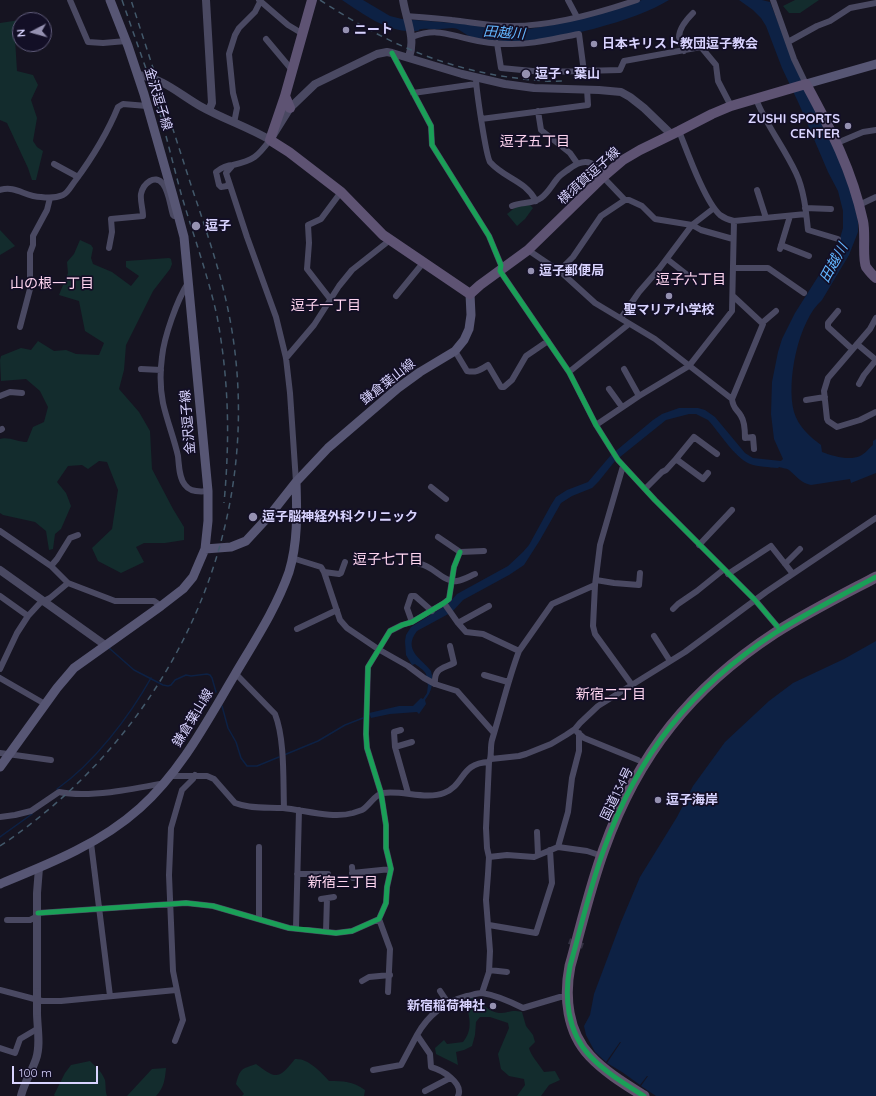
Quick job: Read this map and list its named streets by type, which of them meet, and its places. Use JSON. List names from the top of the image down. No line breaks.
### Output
{"streets":{"highway":["国道134号"],"main road":["金沢逗子線","横須賀逗子線","鎌倉葉山線"]},"crossings":[["金沢逗子線","鎌倉葉山線"],["横須賀逗子線","鎌倉葉山線"]],"districts":["逗子五丁目","逗子六丁目","山の根一丁目","逗子一丁目","逗子七丁目","新宿二丁目","新宿三丁目"],"water":["田越川"],"places":["ニート","日本キリスト教団逗子教会","逗子・葉山","ZUSHI SPORTS CENTER","逗子","逗子郵便局","聖マリア小学校","逗子脳神経外科クリニック","逗子海岸","新宿稲荷神社"],"scale_bar":"100 m","north":"left"}
